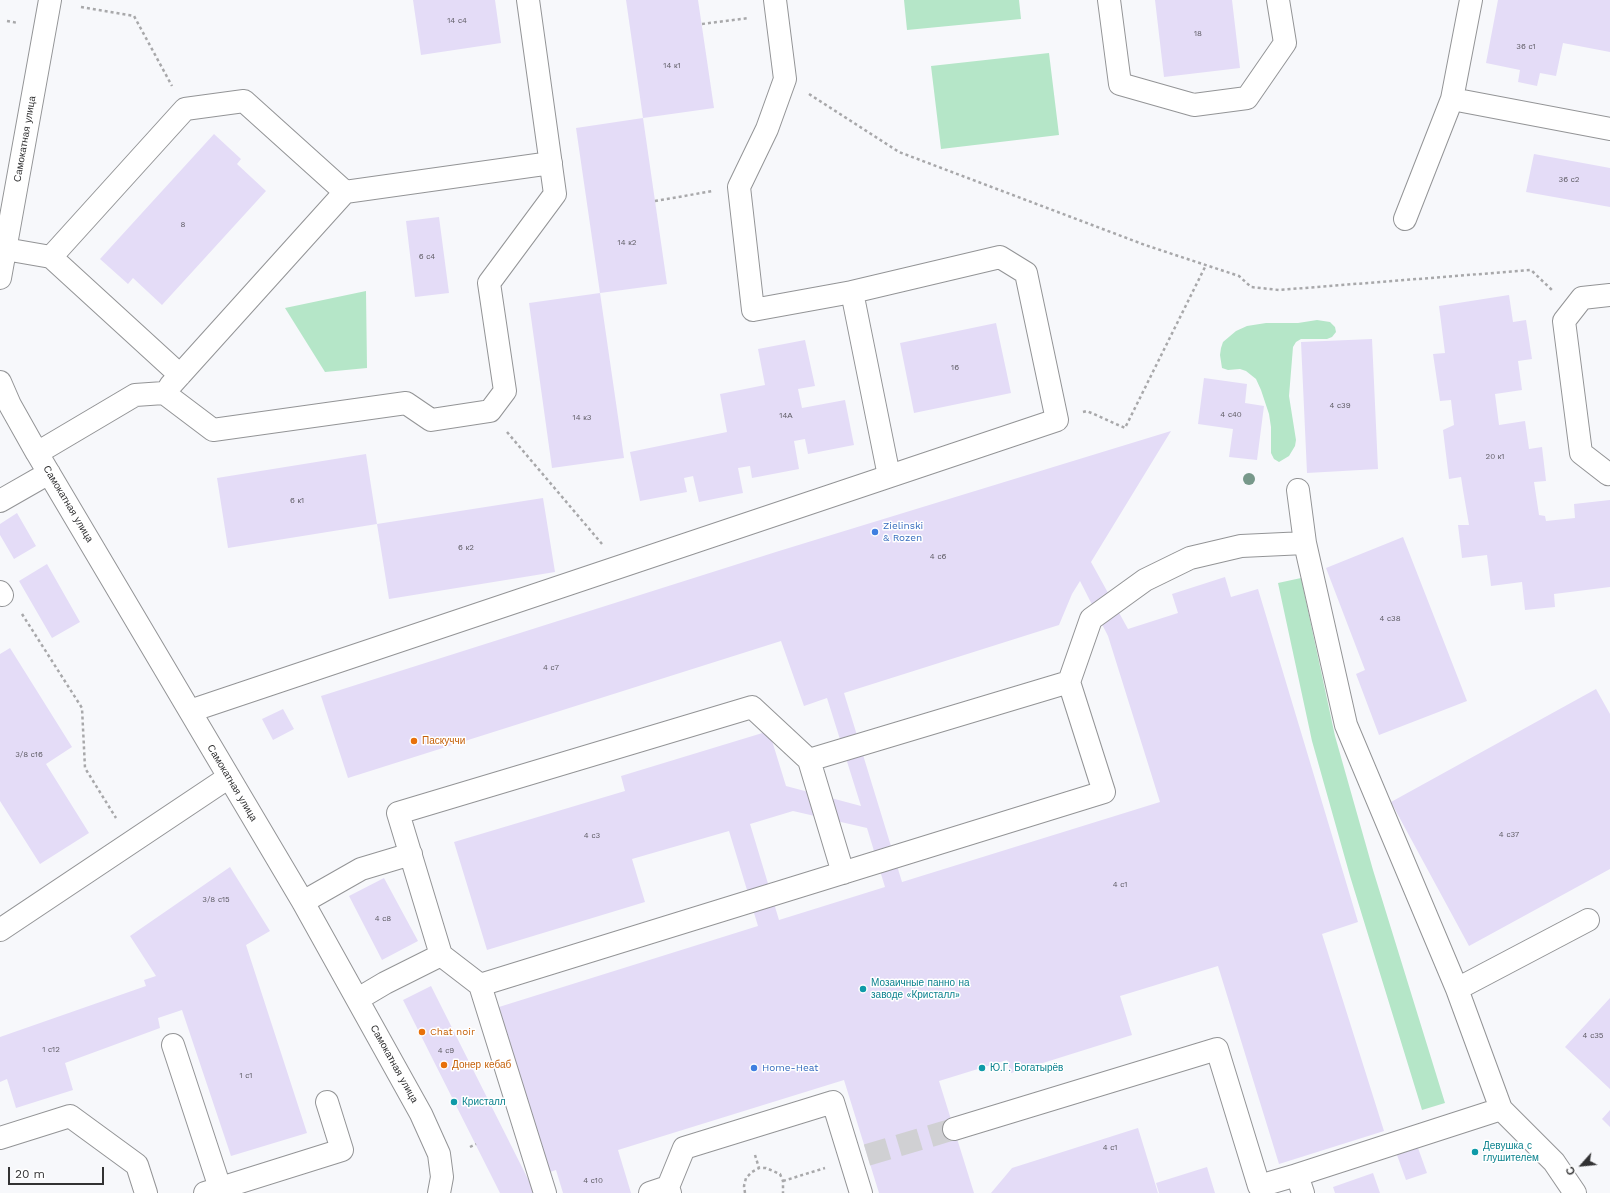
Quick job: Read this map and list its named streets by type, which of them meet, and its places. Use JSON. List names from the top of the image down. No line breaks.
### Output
{"streets":{"street":["Самокатная улица"]},"places":["Zielinski & Rozen","Паскуччи","Мозаичные панно на заводе «Кристалл»","Chat noir","Донер кебаб","Home-Heat","Ю.Г. Богатырёв","Кристалл","Девушка с глушителем"],"house_numbers":["14 с4","18","36 с1","14 к1","36 с2","8","14 к2","6 с4","16","4 с39","4 с40","14А","14 к3","20 к1","6 к1","6 к2","4 с6","4 с38","4 с7","3/8 с16","4 с37","4 с3","4 с1","3/8 с15","4 с8","4 с35","1 с12","4 с9","1 с1","4 с1","4 с10"],"scale_bar":"20 m","north":"bottom left"}
